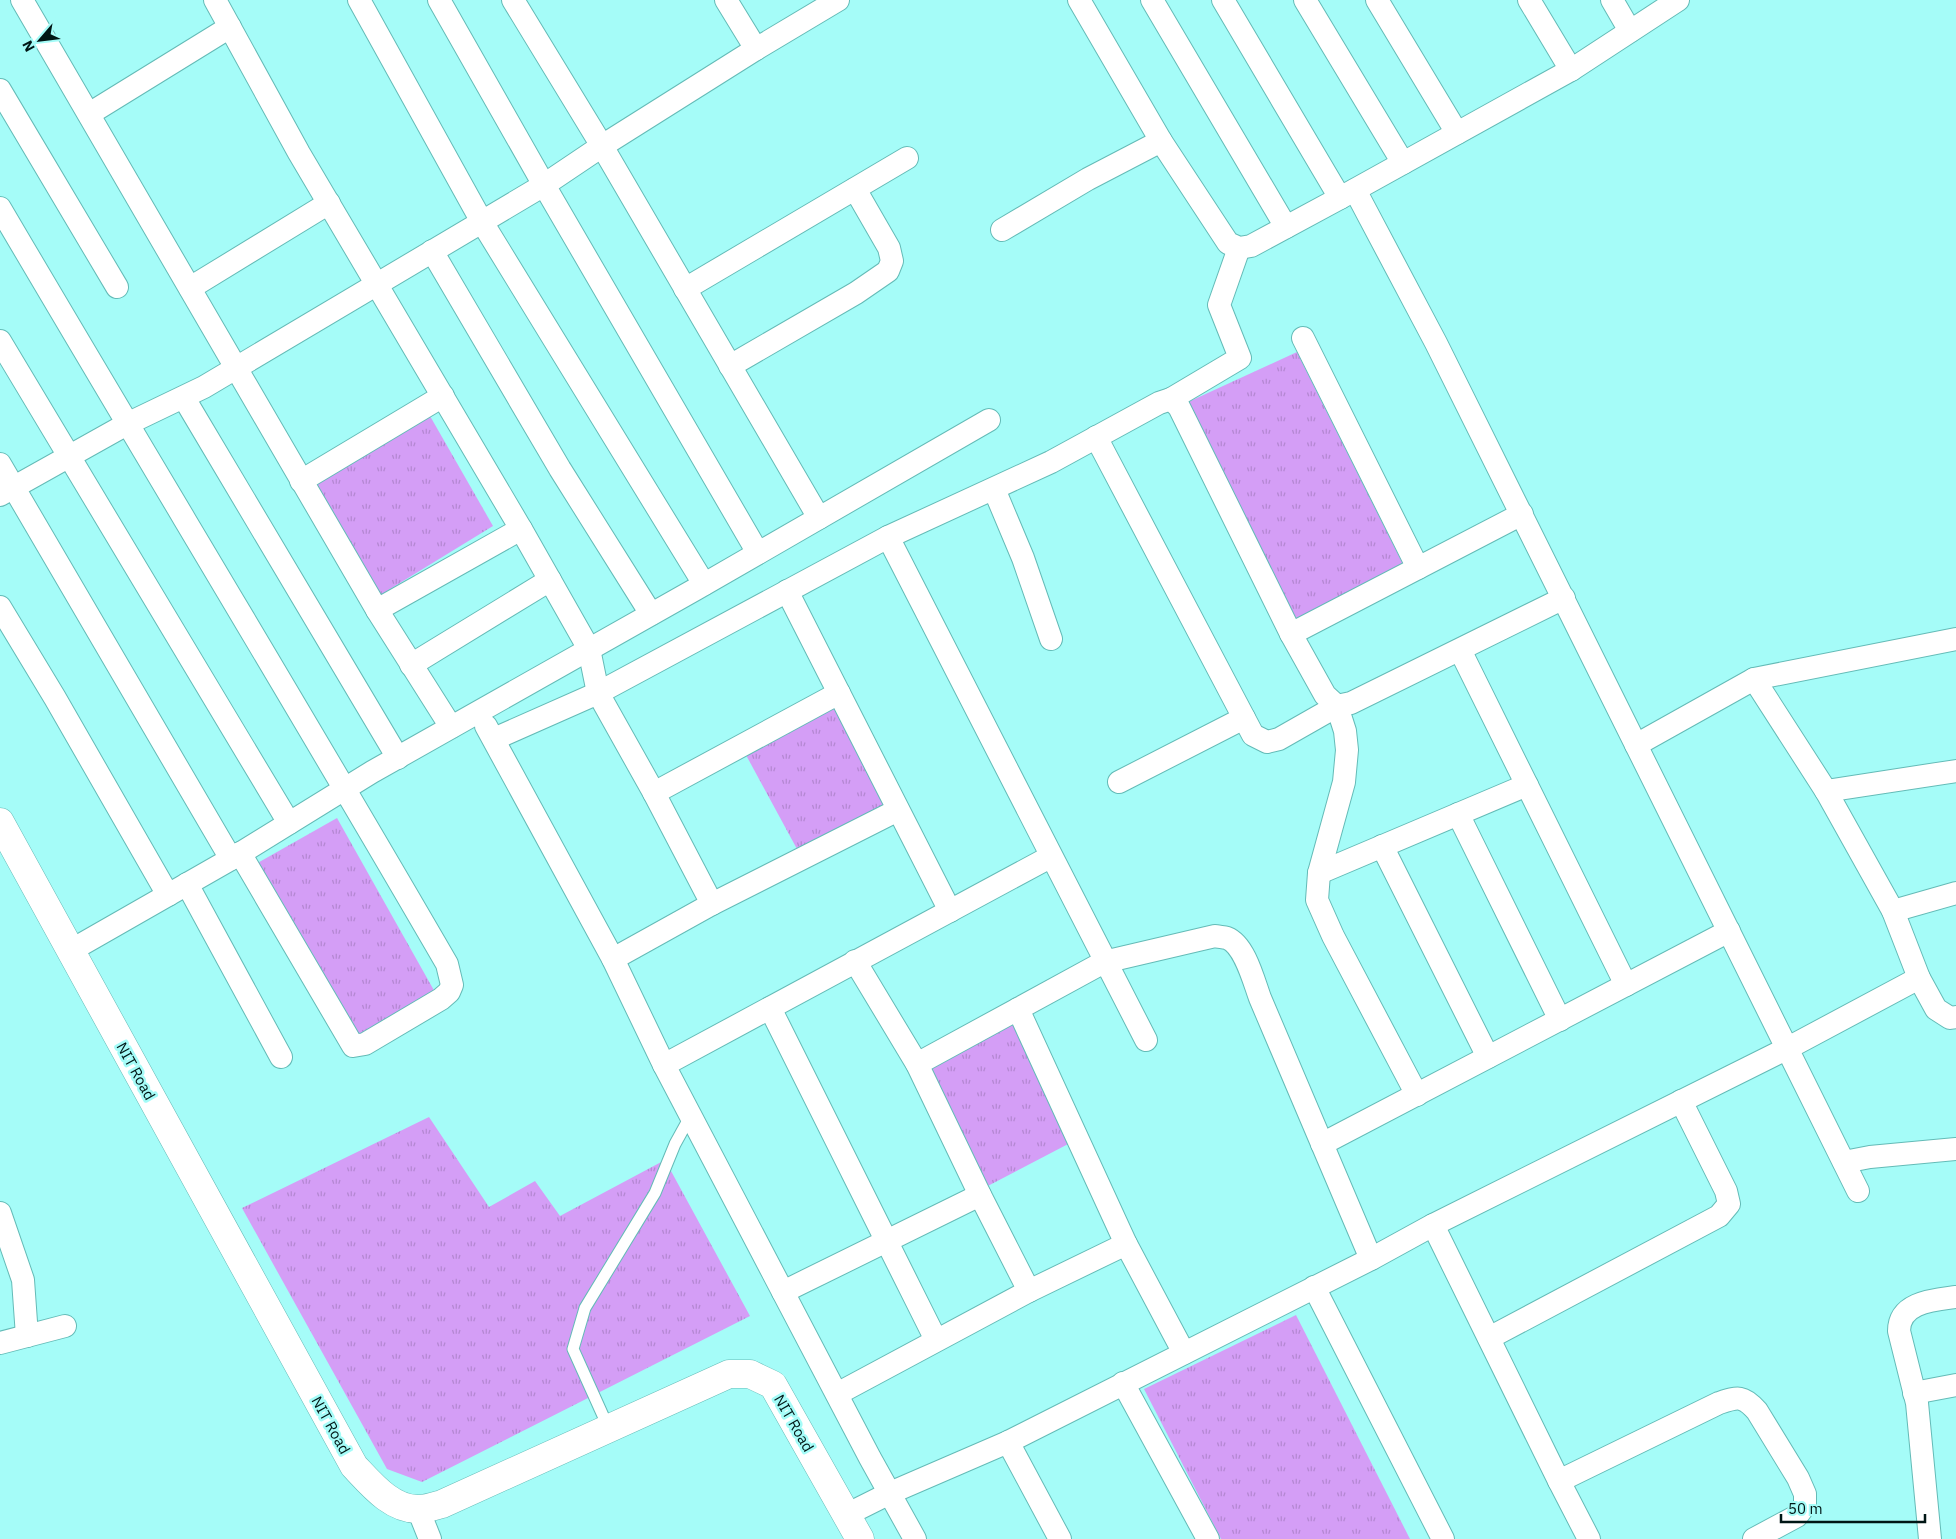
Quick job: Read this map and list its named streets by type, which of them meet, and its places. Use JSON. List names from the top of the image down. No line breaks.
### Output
{"streets":{"main road":["NIT Road"]},"scale_bar":"50 m","north":"bottom left"}
